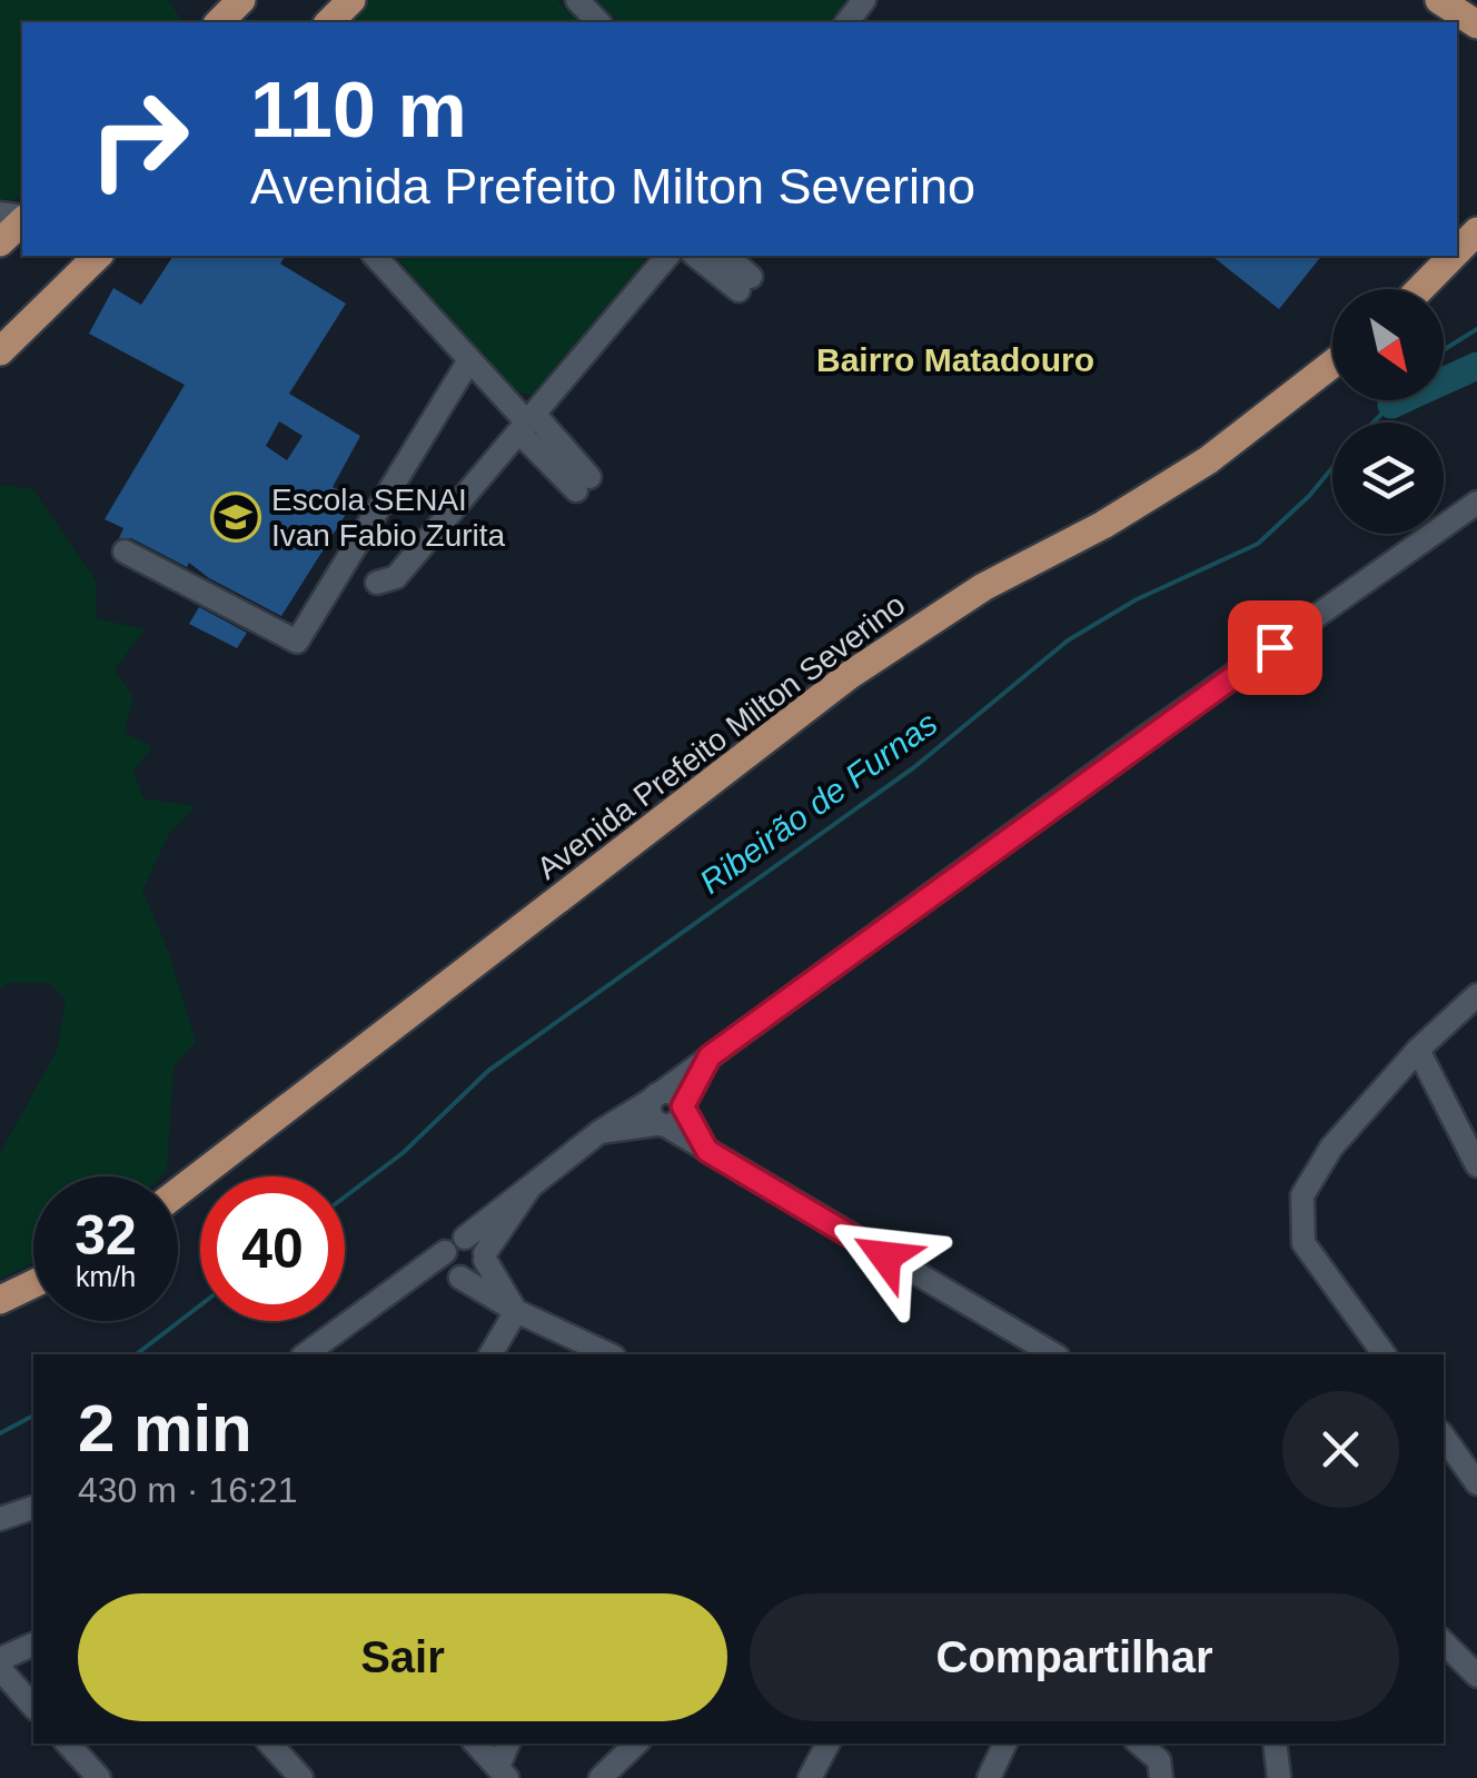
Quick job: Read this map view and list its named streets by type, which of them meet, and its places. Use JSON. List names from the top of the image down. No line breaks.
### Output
{"streets":{"main road":["Avenida Prefeito Milton Severino"]},"districts":["Bairro Matadouro"],"water":["Ribeirão de Furnas"],"places":{"school or university":["Escola SENAI Ivan Fabio Zurita"]},"north":"bottom right","page":{"turn":["110 m","Avenida Prefeito Milton Severino"],"speed":"32 km/h","limit":"40","heading":["2 min","430 m · 16:21"],"buttons":["Sair","Compartilhar"]}}
